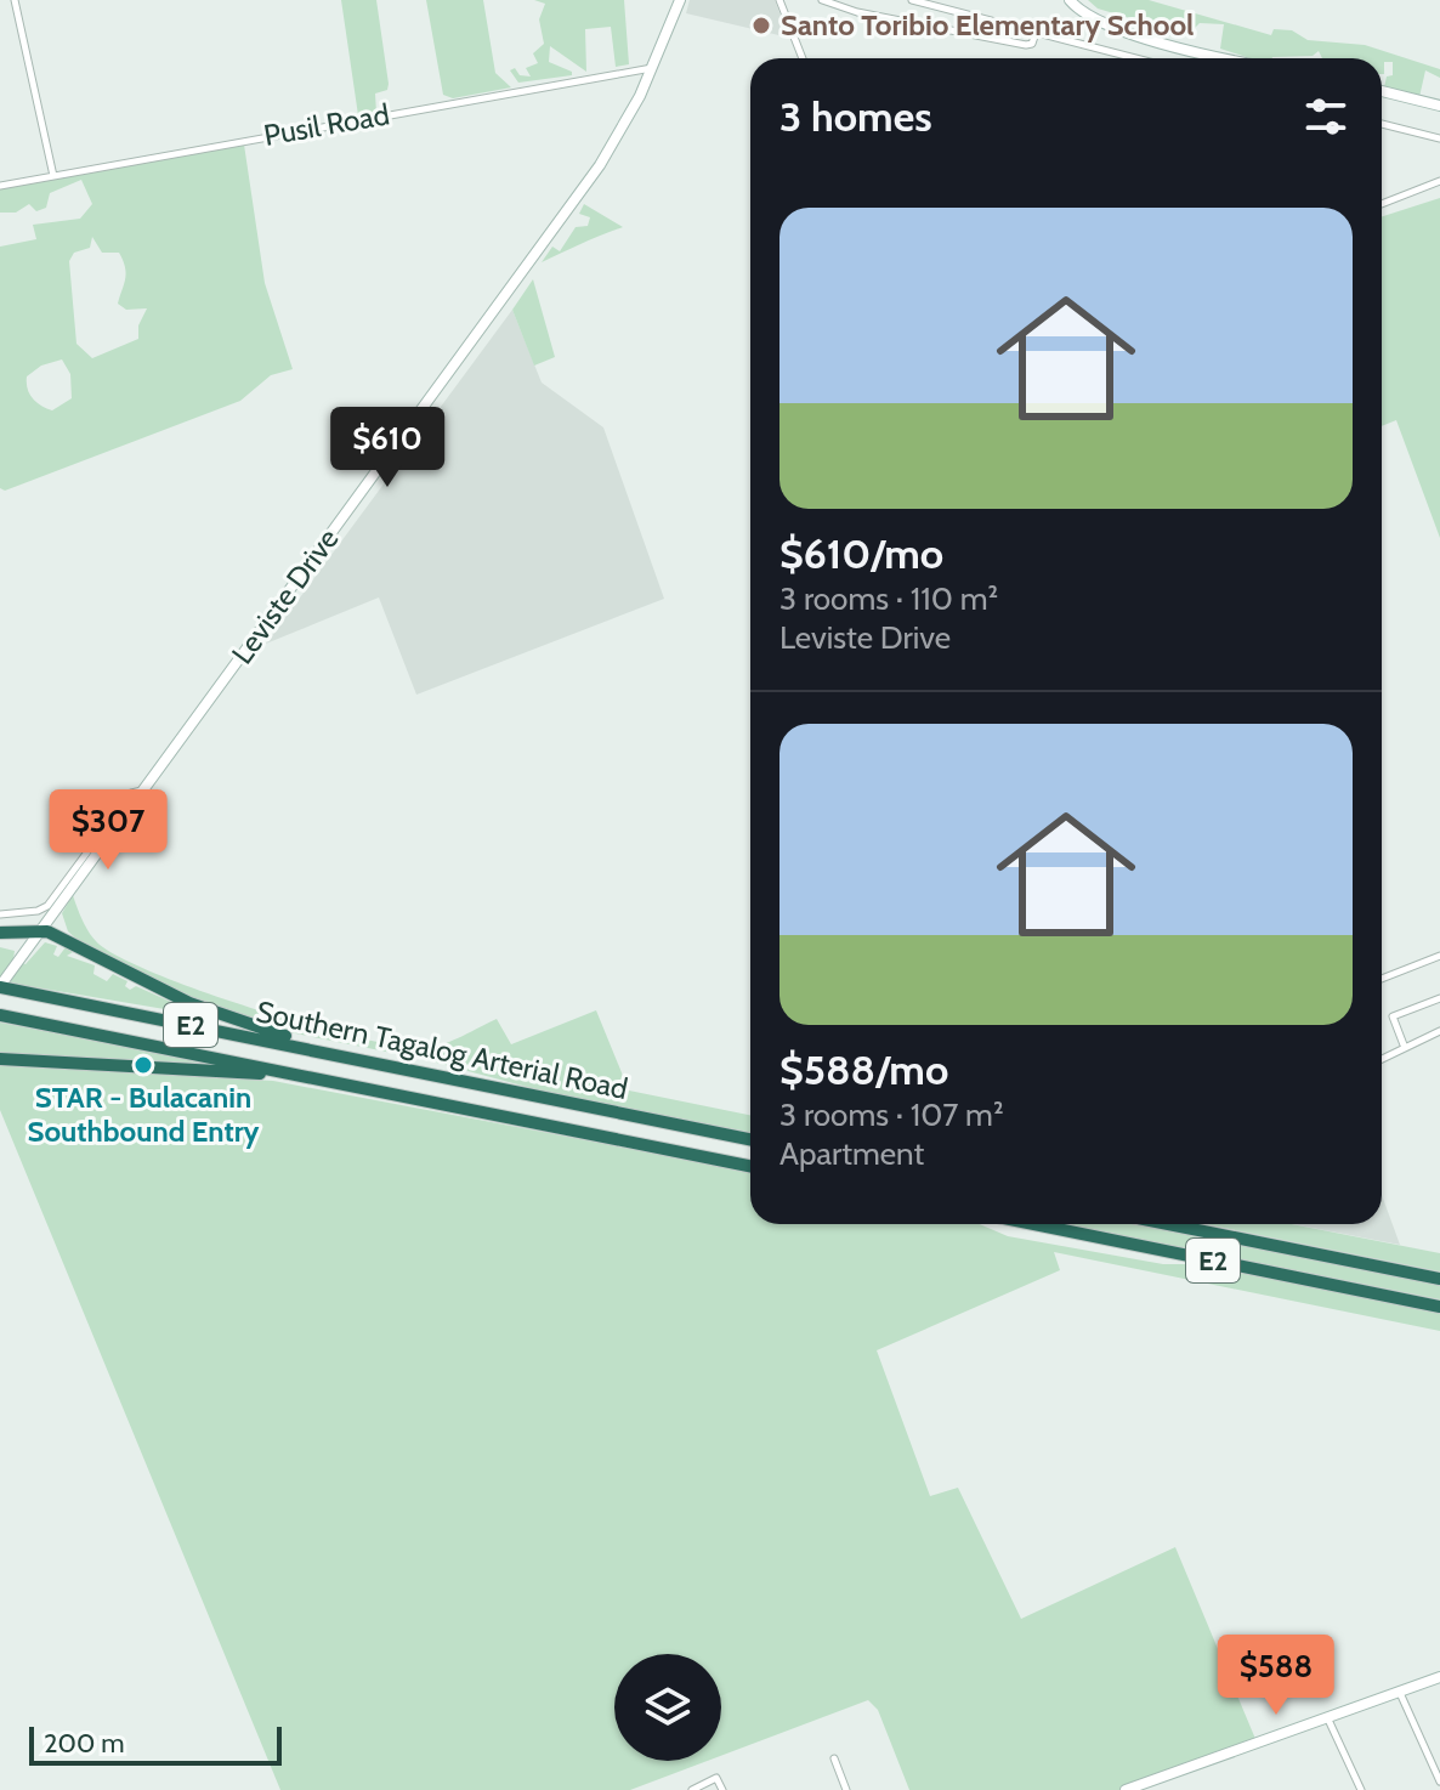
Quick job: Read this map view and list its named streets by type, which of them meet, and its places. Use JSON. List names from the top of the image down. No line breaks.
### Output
{"streets":{"highway":["E2","Southern Tagalog Arterial Road"],"main road":["Leviste Drive"],"street":["Pusil Road"]},"crossings":[["Pusil Road","Leviste Drive"],["Leviste Drive","Southern Tagalog Arterial Road"]],"places":["Santo Toribio Elementary School","STAR - Bulacanin Southbound Entry"],"scale_bar":"200 m","page":{"heading":"3 homes","list":[{"name":"$610/mo","note":"3 rooms · 110 m² · Leviste Drive"},{"name":"$588/mo","note":"3 rooms · 107 m² · Apartment"}],"price":["$610","$307","$588"],"scale":"200 m"}}
